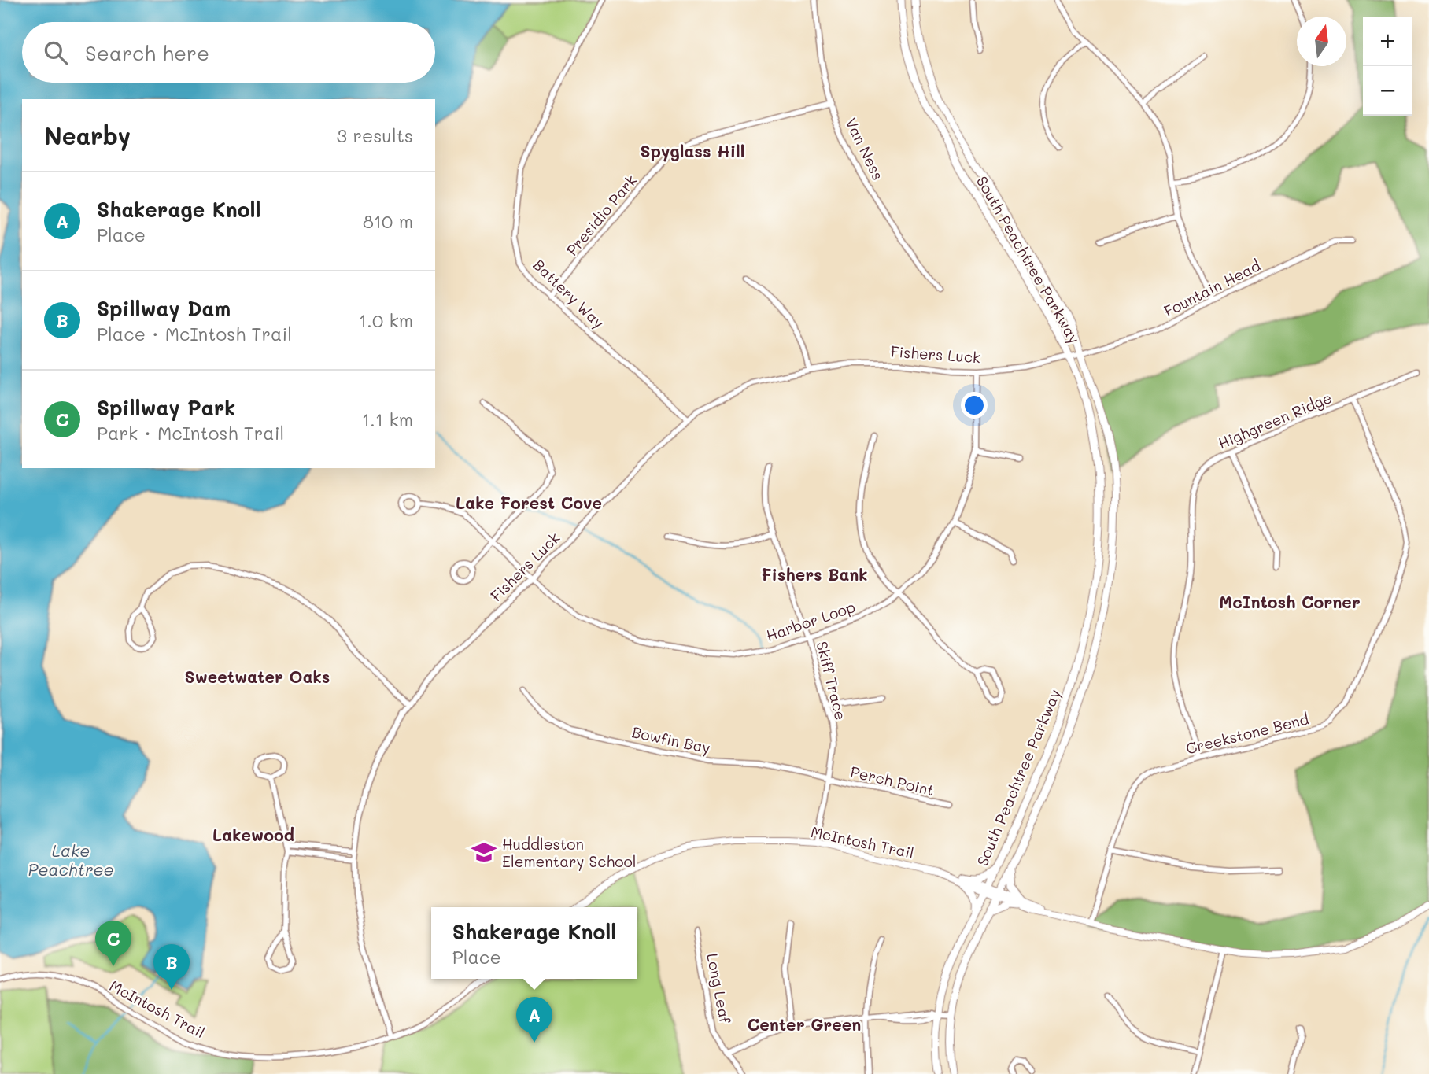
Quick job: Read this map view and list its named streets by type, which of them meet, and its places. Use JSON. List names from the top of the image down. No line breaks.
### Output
{"streets":{"main road":["South Peachtree Parkway"],"street":["Van Ness","Presidio Park","Fountain Head","Battery Way","Fishers Luck","Highgreen Ridge","Harbor Loop","Skiff Trace","Creekstone Bend","Bowfin Bay","Perch Point","McIntosh Trail","Long Leaf"]},"crossings":[["Van Ness","Presidio Park"],["Presidio Park","Battery Way"],["South Peachtree Parkway","Fountain Head"],["South Peachtree Parkway","Fishers Luck"],["South Peachtree Parkway","McIntosh Trail"],["Fountain Head","Fishers Luck"],["Battery Way","Fishers Luck"],["Fishers Luck","Harbor Loop"],["Fishers Luck","McIntosh Trail"],["Highgreen Ridge","Creekstone Bend"],["Harbor Loop","Skiff Trace"],["Skiff Trace","Bowfin Bay"],["Skiff Trace","Perch Point"],["Skiff Trace","McIntosh Trail"],["Creekstone Bend","McIntosh Trail"],["Bowfin Bay","Perch Point"]],"districts":["Spyglass Hill","Lake Forest Cove","Fishers Bank","McIntosh Corner","Sweetwater Oaks","Lakewood","Center Green"],"water":["Lake Peachtree"],"places":{"school or university":["Huddleston Elementary School"]},"north":"top","page":{"map_buttons":["+","−"],"search":"Search here","heading":["Nearby","3 results"],"list":[{"mark":"A","name":"Shakerage Knoll","note":"Place","value":"810 m"},{"mark":"B","name":"Spillway Dam","note":"Place · McIntosh Trail","value":"1.0 km"},{"mark":"C","name":"Spillway Park","note":"Park · McIntosh Trail","value":"1.1 km"}],"popup":["Shakerage Knoll","Place"],"pins":["C","B","A"]}}
